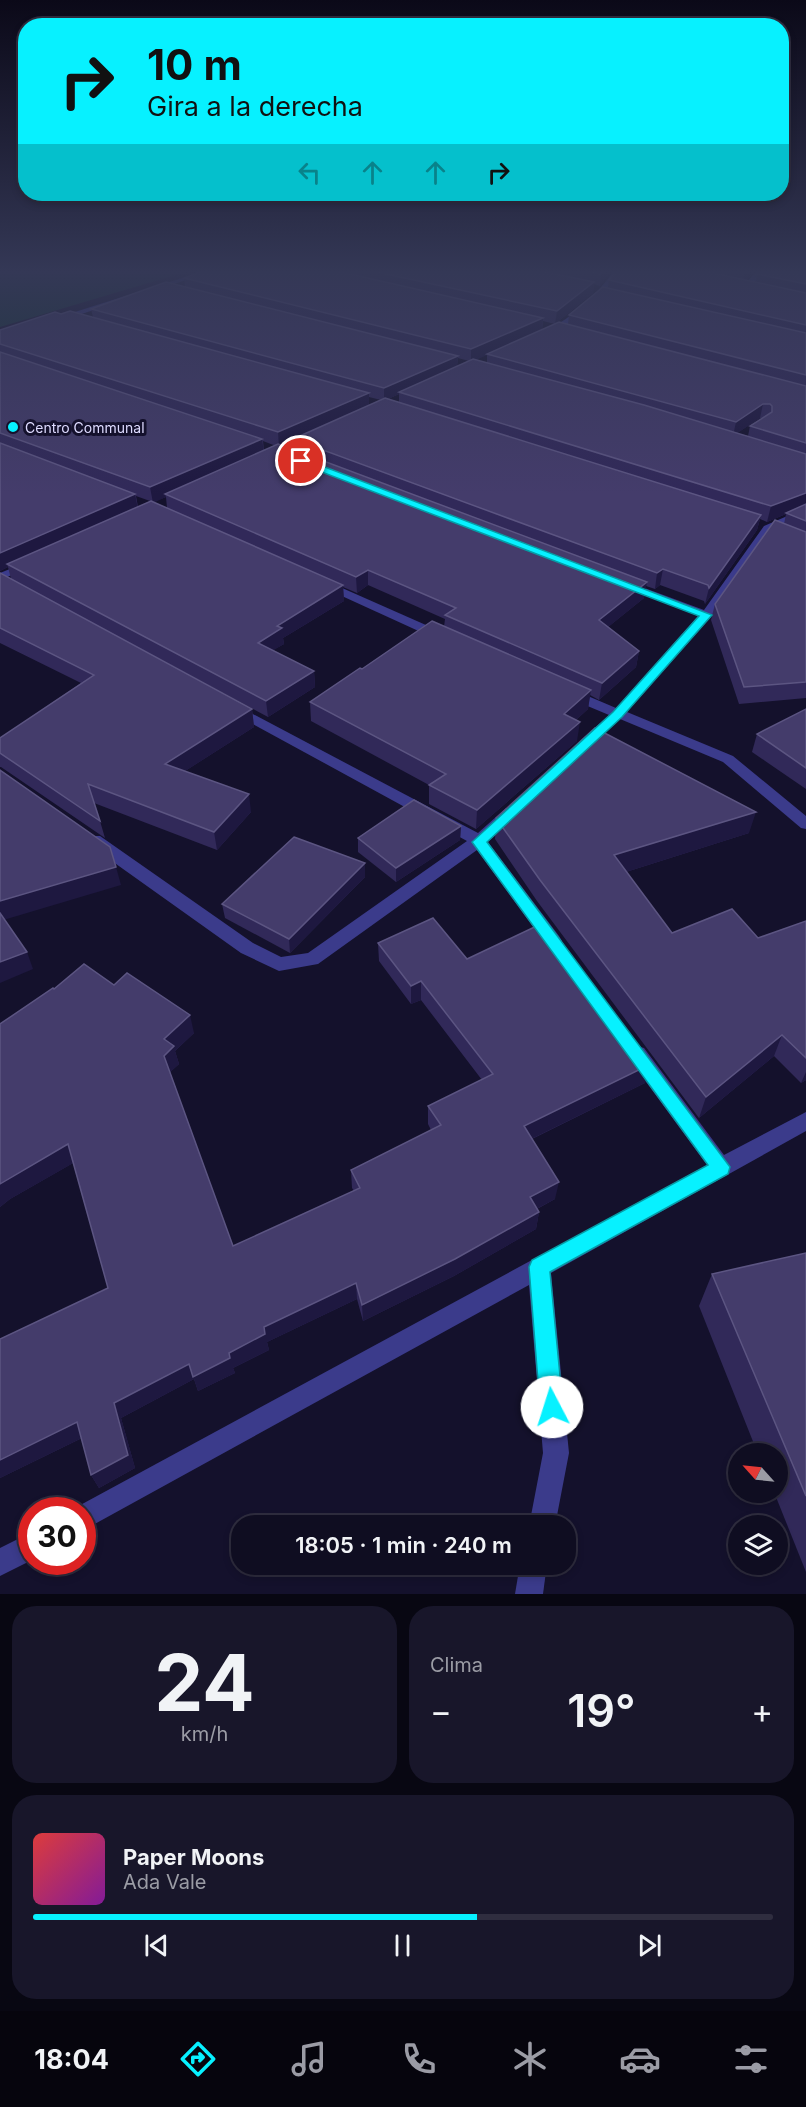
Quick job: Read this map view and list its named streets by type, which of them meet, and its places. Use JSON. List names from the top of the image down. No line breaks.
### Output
{"places":["Centro Communal"],"north":"top left","page":{"turn":["10 m","Gira a la derecha"],"limit":"30","trip":"18:05 · 1 min · 240 m","tile":[["24","km/h"],"Clima"],"heat":["−","19°","+"],"song":["Paper Moons","Ada Vale"],"tabs":"18:04"}}
